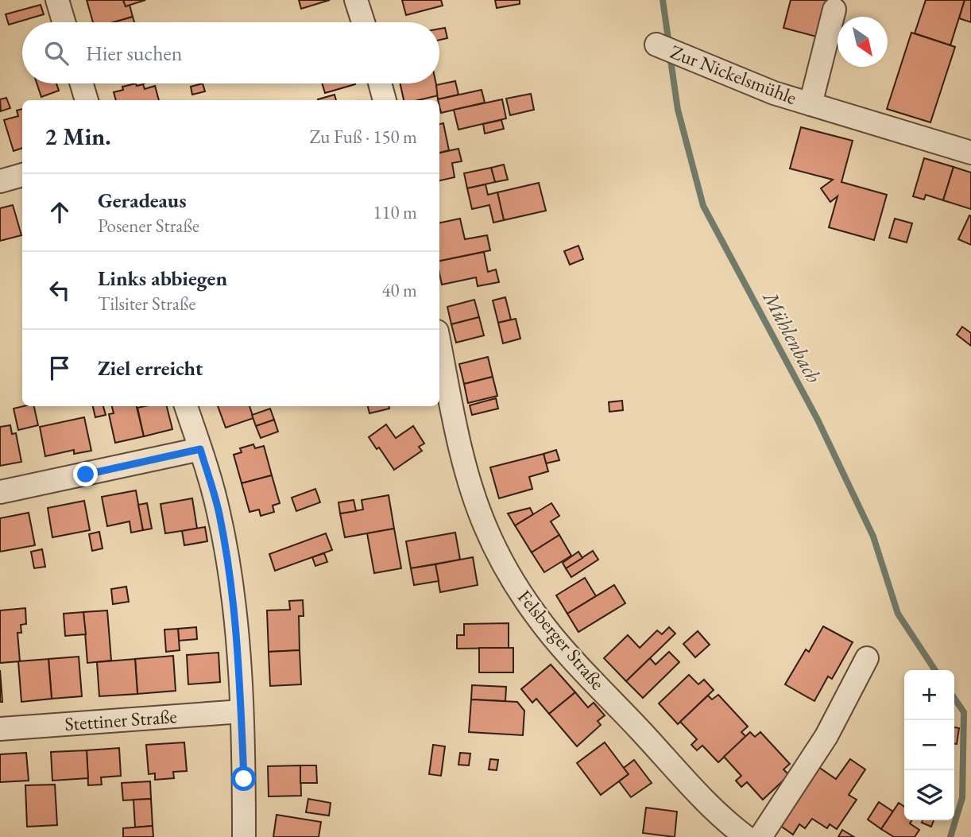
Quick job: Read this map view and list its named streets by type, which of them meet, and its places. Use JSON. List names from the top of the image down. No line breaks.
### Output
{"streets":{"street":["Zur Nickelsmühle","Felsberger Straße","Stettiner Straße"]},"water":["Mühlenbach"],"north":"bottom right","page":{"search":"Hier suchen","heading":["2 Min.","Zu Fuß · 150 m"],"list":[["Geradeaus","Posener Straße","110 m"],["Links abbiegen","Tilsiter Straße","40 m"],"Ziel erreicht"],"map_buttons":["+","−"]}}
